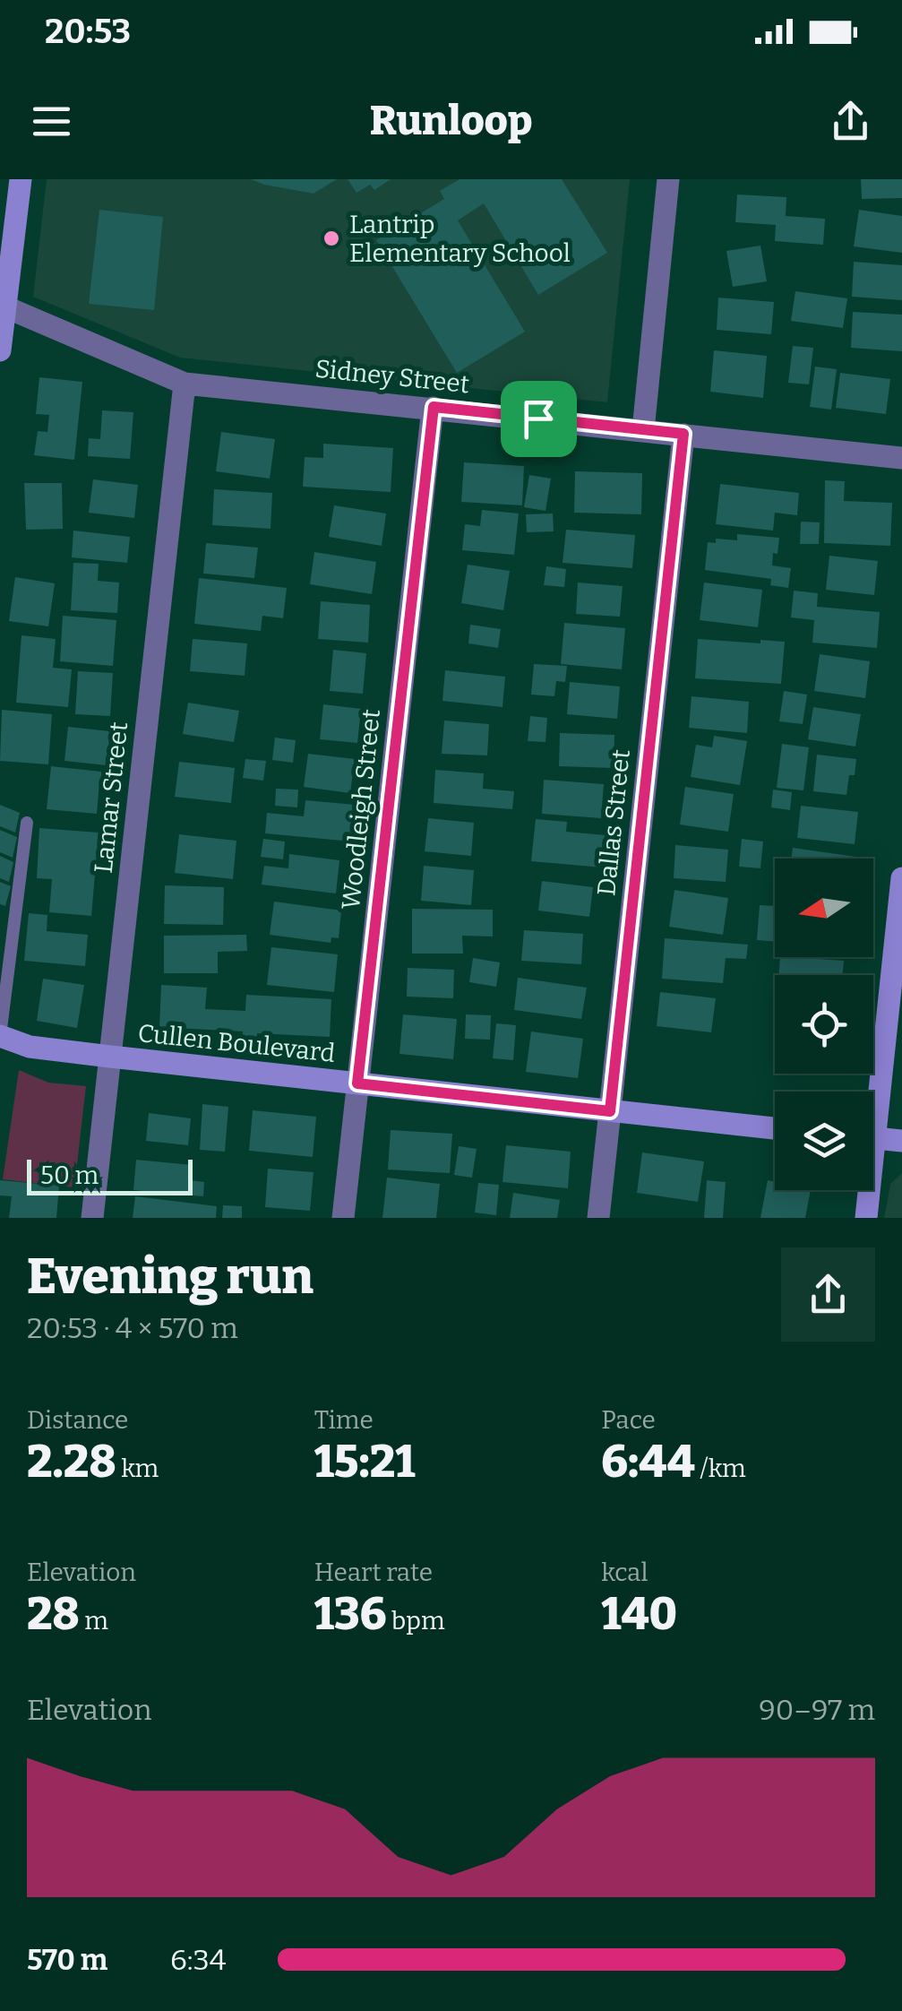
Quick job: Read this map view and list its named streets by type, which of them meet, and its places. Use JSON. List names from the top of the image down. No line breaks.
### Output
{"streets":{"street":["Sidney Street","Lamar Street","Woodleigh Street","Dallas Street","Cullen Boulevard"]},"crossings":[["Sidney Street","Lamar Street"],["Sidney Street","Woodleigh Street"],["Sidney Street","Dallas Street"],["Lamar Street","Cullen Boulevard"],["Woodleigh Street","Cullen Boulevard"],["Dallas Street","Cullen Boulevard"]],"places":["Lantrip Elementary School"],"scale_bar":"50 m","north":"left","page":{"status":"20:53","header":"Runloop","scale":"50 m","heading":["Evening run","20:53 · 4 × 570 m"],"stats":[["Distance","2.28 km"],["Time","15:21"],["Pace","6:44 /km"],["Elevation","28 m"],["Heart rate","136 bpm"],["kcal","140"]],"chart":["Elevation","90–97 m"],"list":[{"name":"570 m","note":"6:34"}]}}
